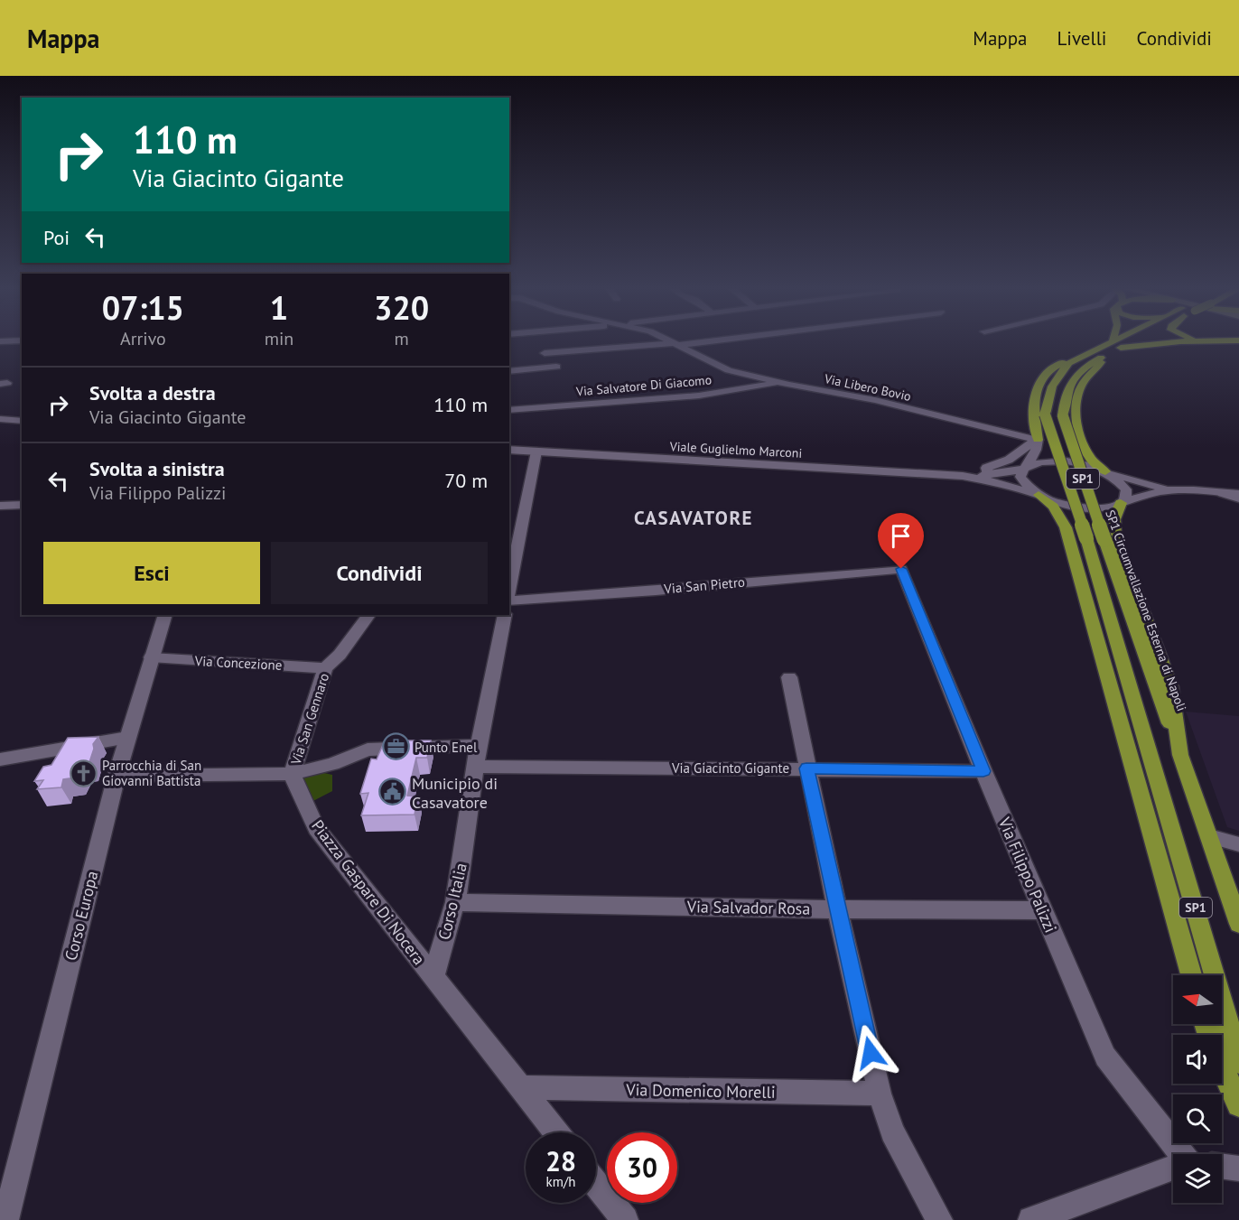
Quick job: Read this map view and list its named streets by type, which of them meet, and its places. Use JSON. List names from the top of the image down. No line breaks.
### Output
{"streets":{"highway":["SP1","SP1 Circumvallazione Esterna di Napoli"],"street":["Via Salvatore Di Giacomo","Via Libero Bovio","Viale Guglielmo Marconi","Via San Pietro","Via Concezione","Via San Gennaro","Via Giacinto Gigante","Via Filippo Palizzi","Piazza Gaspare Di Nocera","Corso Italia","Via Salvador Rosa","Corso Europa","Via Domenico Morelli"]},"crossings":[["Via Salvatore Di Giacomo","Via Libero Bovio"],["Via San Pietro","Via Filippo Palizzi"],["Via Concezione","Via San Gennaro"],["Via Concezione","Corso Europa"],["Via San Gennaro","Piazza Gaspare Di Nocera"],["Via Giacinto Gigante","Via Filippo Palizzi"],["Via Giacinto Gigante","Corso Italia"],["Via Filippo Palizzi","Via Salvador Rosa"],["Piazza Gaspare Di Nocera","Corso Italia"],["Corso Italia","Via Salvador Rosa"]],"districts":["CASAVATORE"],"places":{"office":["Punto Enel"],"church":["Parrocchia di San Giovanni Battista"],"public building":["Municipio di Casavatore"]},"north":"left","page":{"header":"Mappa","nav":["Mappa","Livelli","Condividi"],"turn":["110 m","Via Giacinto Gigante"],"then":"Poi","eta":["07:15","Arrivo","1","min","320","m"],"list":[{"name":"Svolta a destra","note":"Via Giacinto Gigante","value":"110 m"},{"name":"Svolta a sinistra","note":"Via Filippo Palizzi","value":"70 m"}],"buttons":["Esci","Condividi"],"speed":"28 km/h","limit":"30"}}
